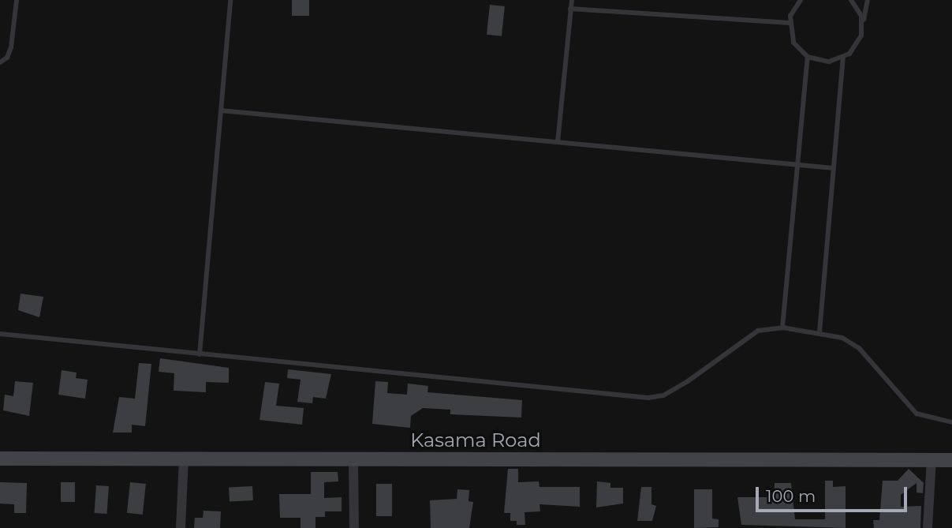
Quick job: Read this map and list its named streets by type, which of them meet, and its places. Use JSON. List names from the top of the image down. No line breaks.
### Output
{"streets":{"street":["Kasama Road"]},"scale_bar":"100 m"}
